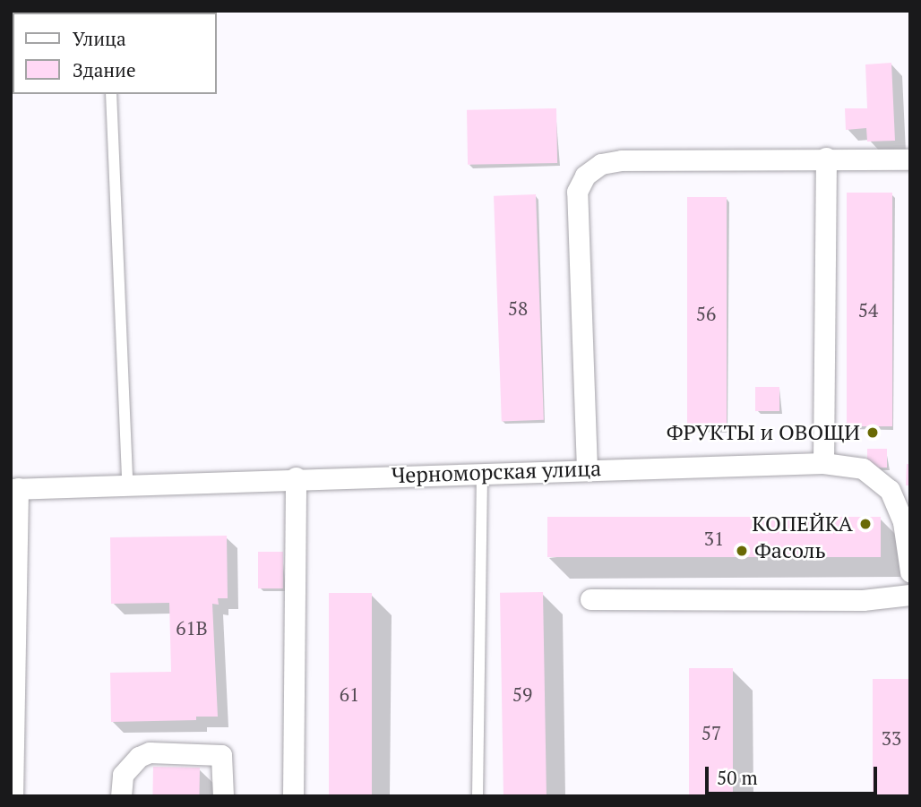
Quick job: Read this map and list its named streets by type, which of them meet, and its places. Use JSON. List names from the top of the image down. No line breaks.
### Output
{"streets":{"street":["Черноморская улица"]},"places":["ФРУКТЫ и ОВОЩИ","КОПЕЙКА","Фасоль"],"house_numbers":["58","54","56","31","61В","61","59","57","33"],"legend":["Улица","Здание"],"scale_bar":"50 m"}
